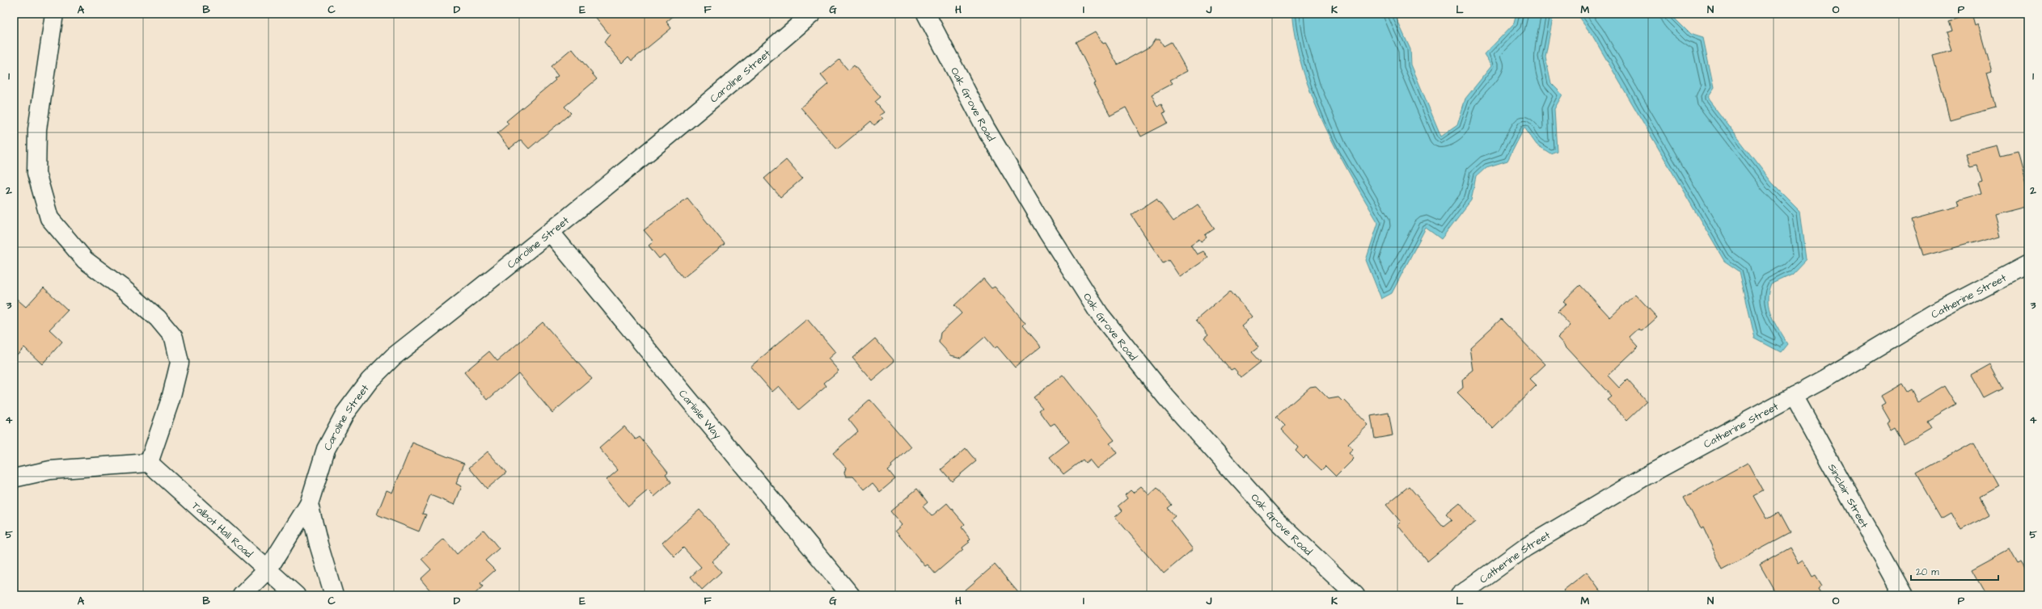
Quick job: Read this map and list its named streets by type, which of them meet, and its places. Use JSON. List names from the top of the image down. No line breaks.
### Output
{"streets":{"street":["Caroline Street","Oak Grove Road","Catherine Street","Carlisle Way","Sinclair Street","Talbot Hall Road"]},"crossings":[["Caroline Street","Carlisle Way"],["Caroline Street","Talbot Hall Road"],["Catherine Street","Sinclair Street"]],"scale_bar":"20 m","grid":{"columns":["A","B","C","D","E","F","G","H","I","J","K","L","M","N","O","P"],"rows":["1","2","3","4","5"]}}
